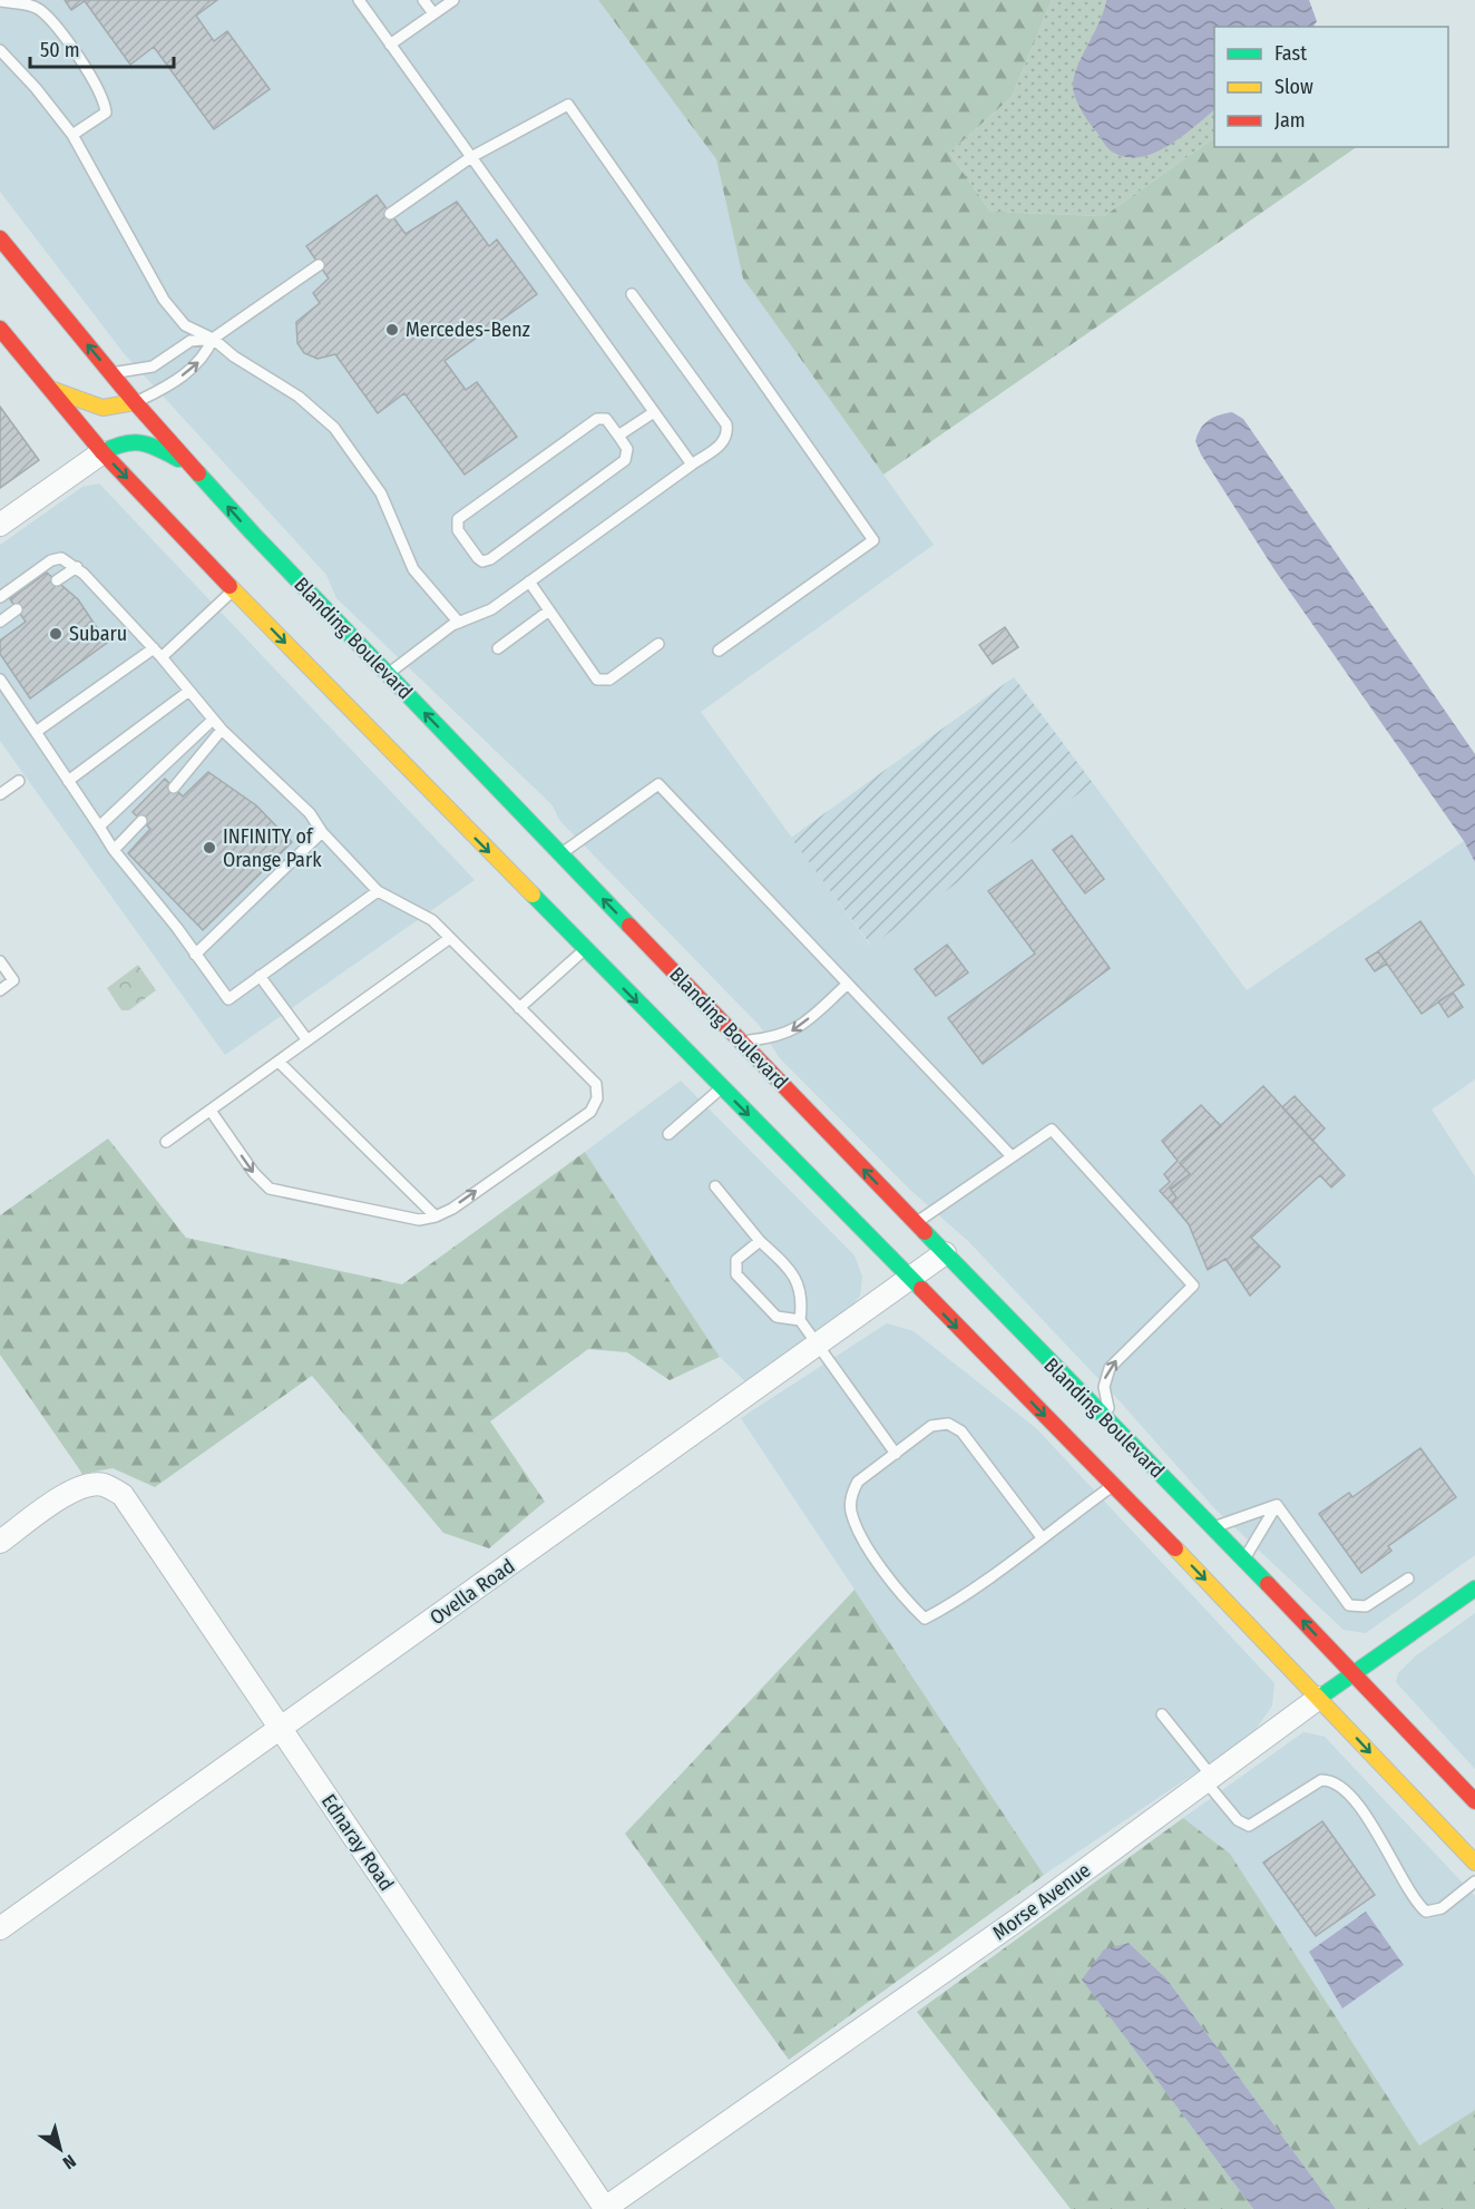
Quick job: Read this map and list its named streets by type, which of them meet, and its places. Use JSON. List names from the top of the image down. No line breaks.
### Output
{"streets":{"main road":["Blanding Boulevard","Morse Avenue"],"street":["Ovella Road","Ednaray Road"]},"crossings":[["Blanding Boulevard","Ovella Road"],["Blanding Boulevard","Morse Avenue"],["Ovella Road","Ednaray Road"],["Ednaray Road","Morse Avenue"]],"places":["Mercedes-Benz","Subaru","INFINITY of Orange Park"],"legend":["Fast","Slow","Jam"],"scale_bar":"50 m","north":"bottom right"}
